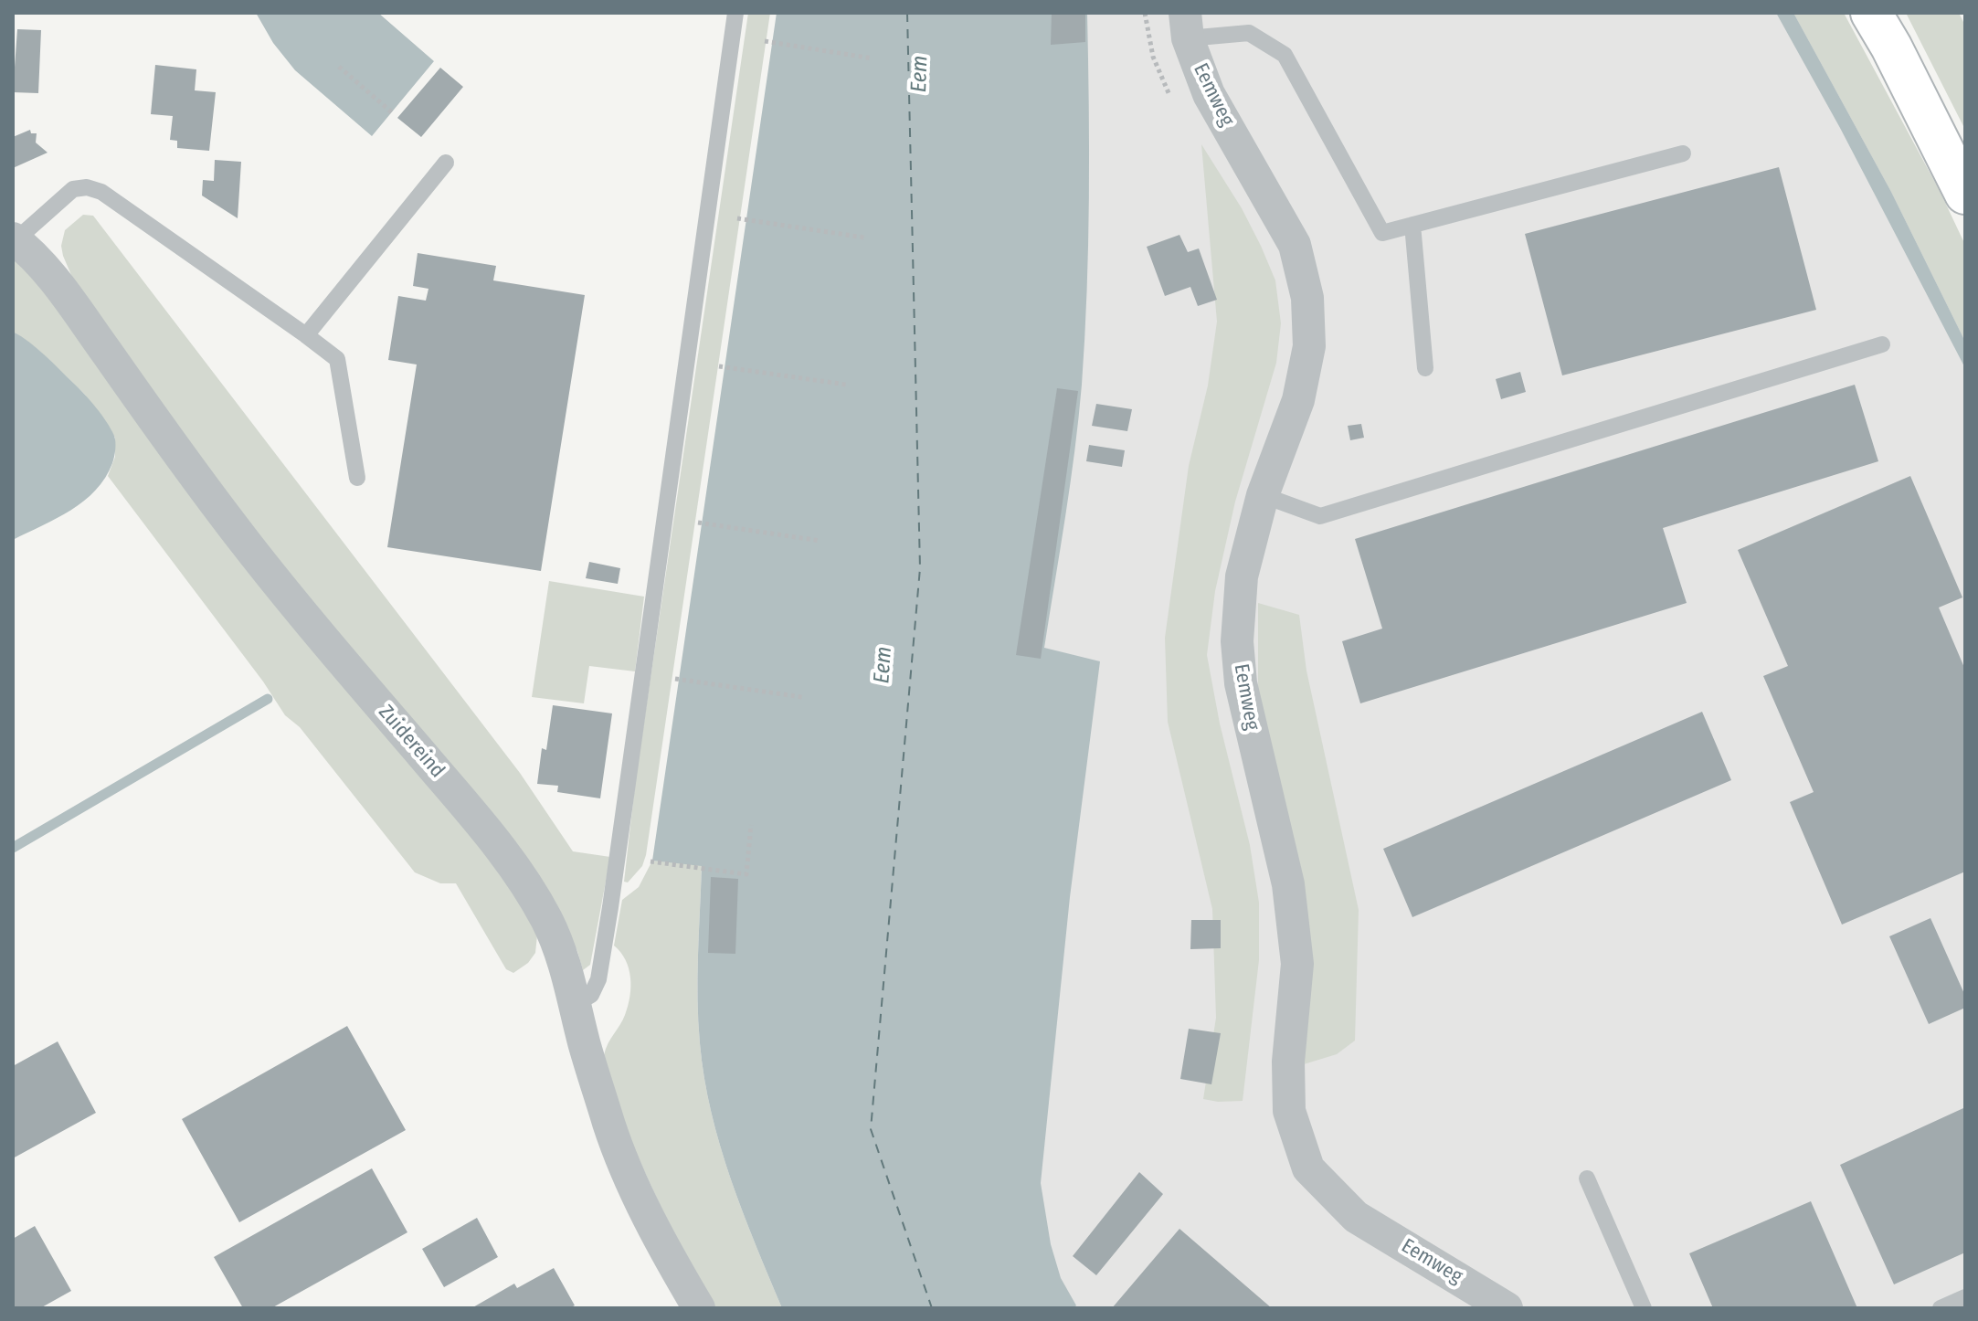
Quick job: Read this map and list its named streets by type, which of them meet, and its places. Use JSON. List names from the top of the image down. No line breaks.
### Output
{"streets":{"street":["Eemweg","Zuidereind"]},"water":["Eem"]}
